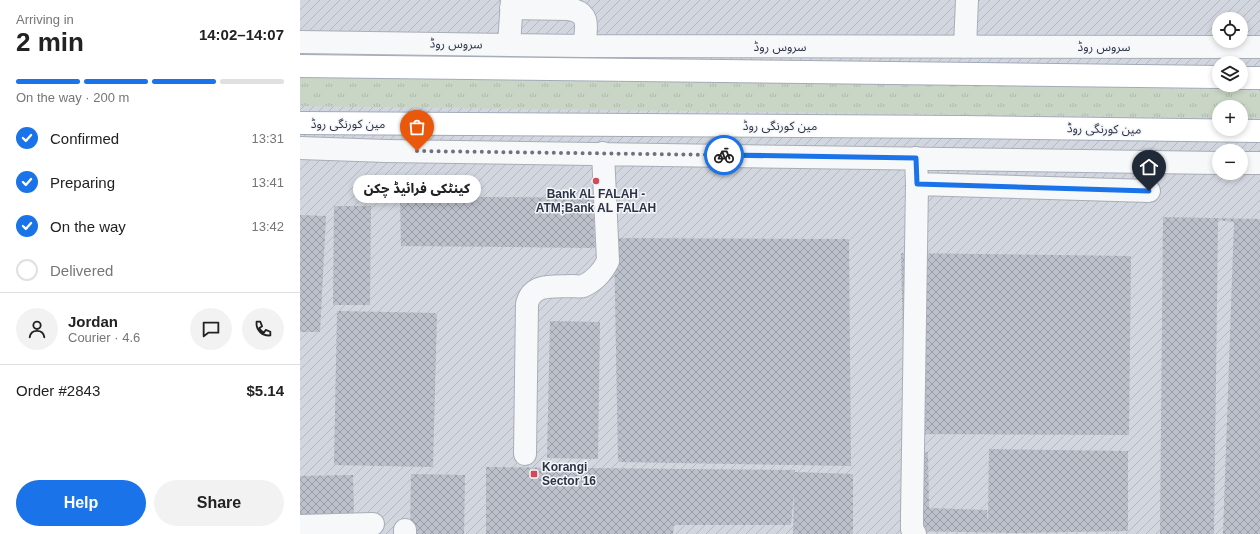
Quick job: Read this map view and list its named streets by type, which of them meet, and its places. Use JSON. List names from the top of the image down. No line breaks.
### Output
{"streets":{"main road":["مین کورنگی روڈ"],"street":["سروس روڈ"]},"places":{"other":["کینٹکی فرائیڈ چکن","Bank AL FALAH - ATM;Bank AL FALAH"],"transit":["Korangi Sector 16"]},"page":{"heading":["2 min","Arriving in","14:02–14:07"],"panel":["Jordan","Courier · 4.6","Order #2843","$5.14"],"map_buttons":["+","−"],"bar":"On the way · 200 m","list":[["Confirmed","13:31"],["Preparing","13:41"],["On the way","13:42"],"Delivered"],"bubble":"کینٹکی فرائیڈ چکن","buttons":["Help","Share"]}}
